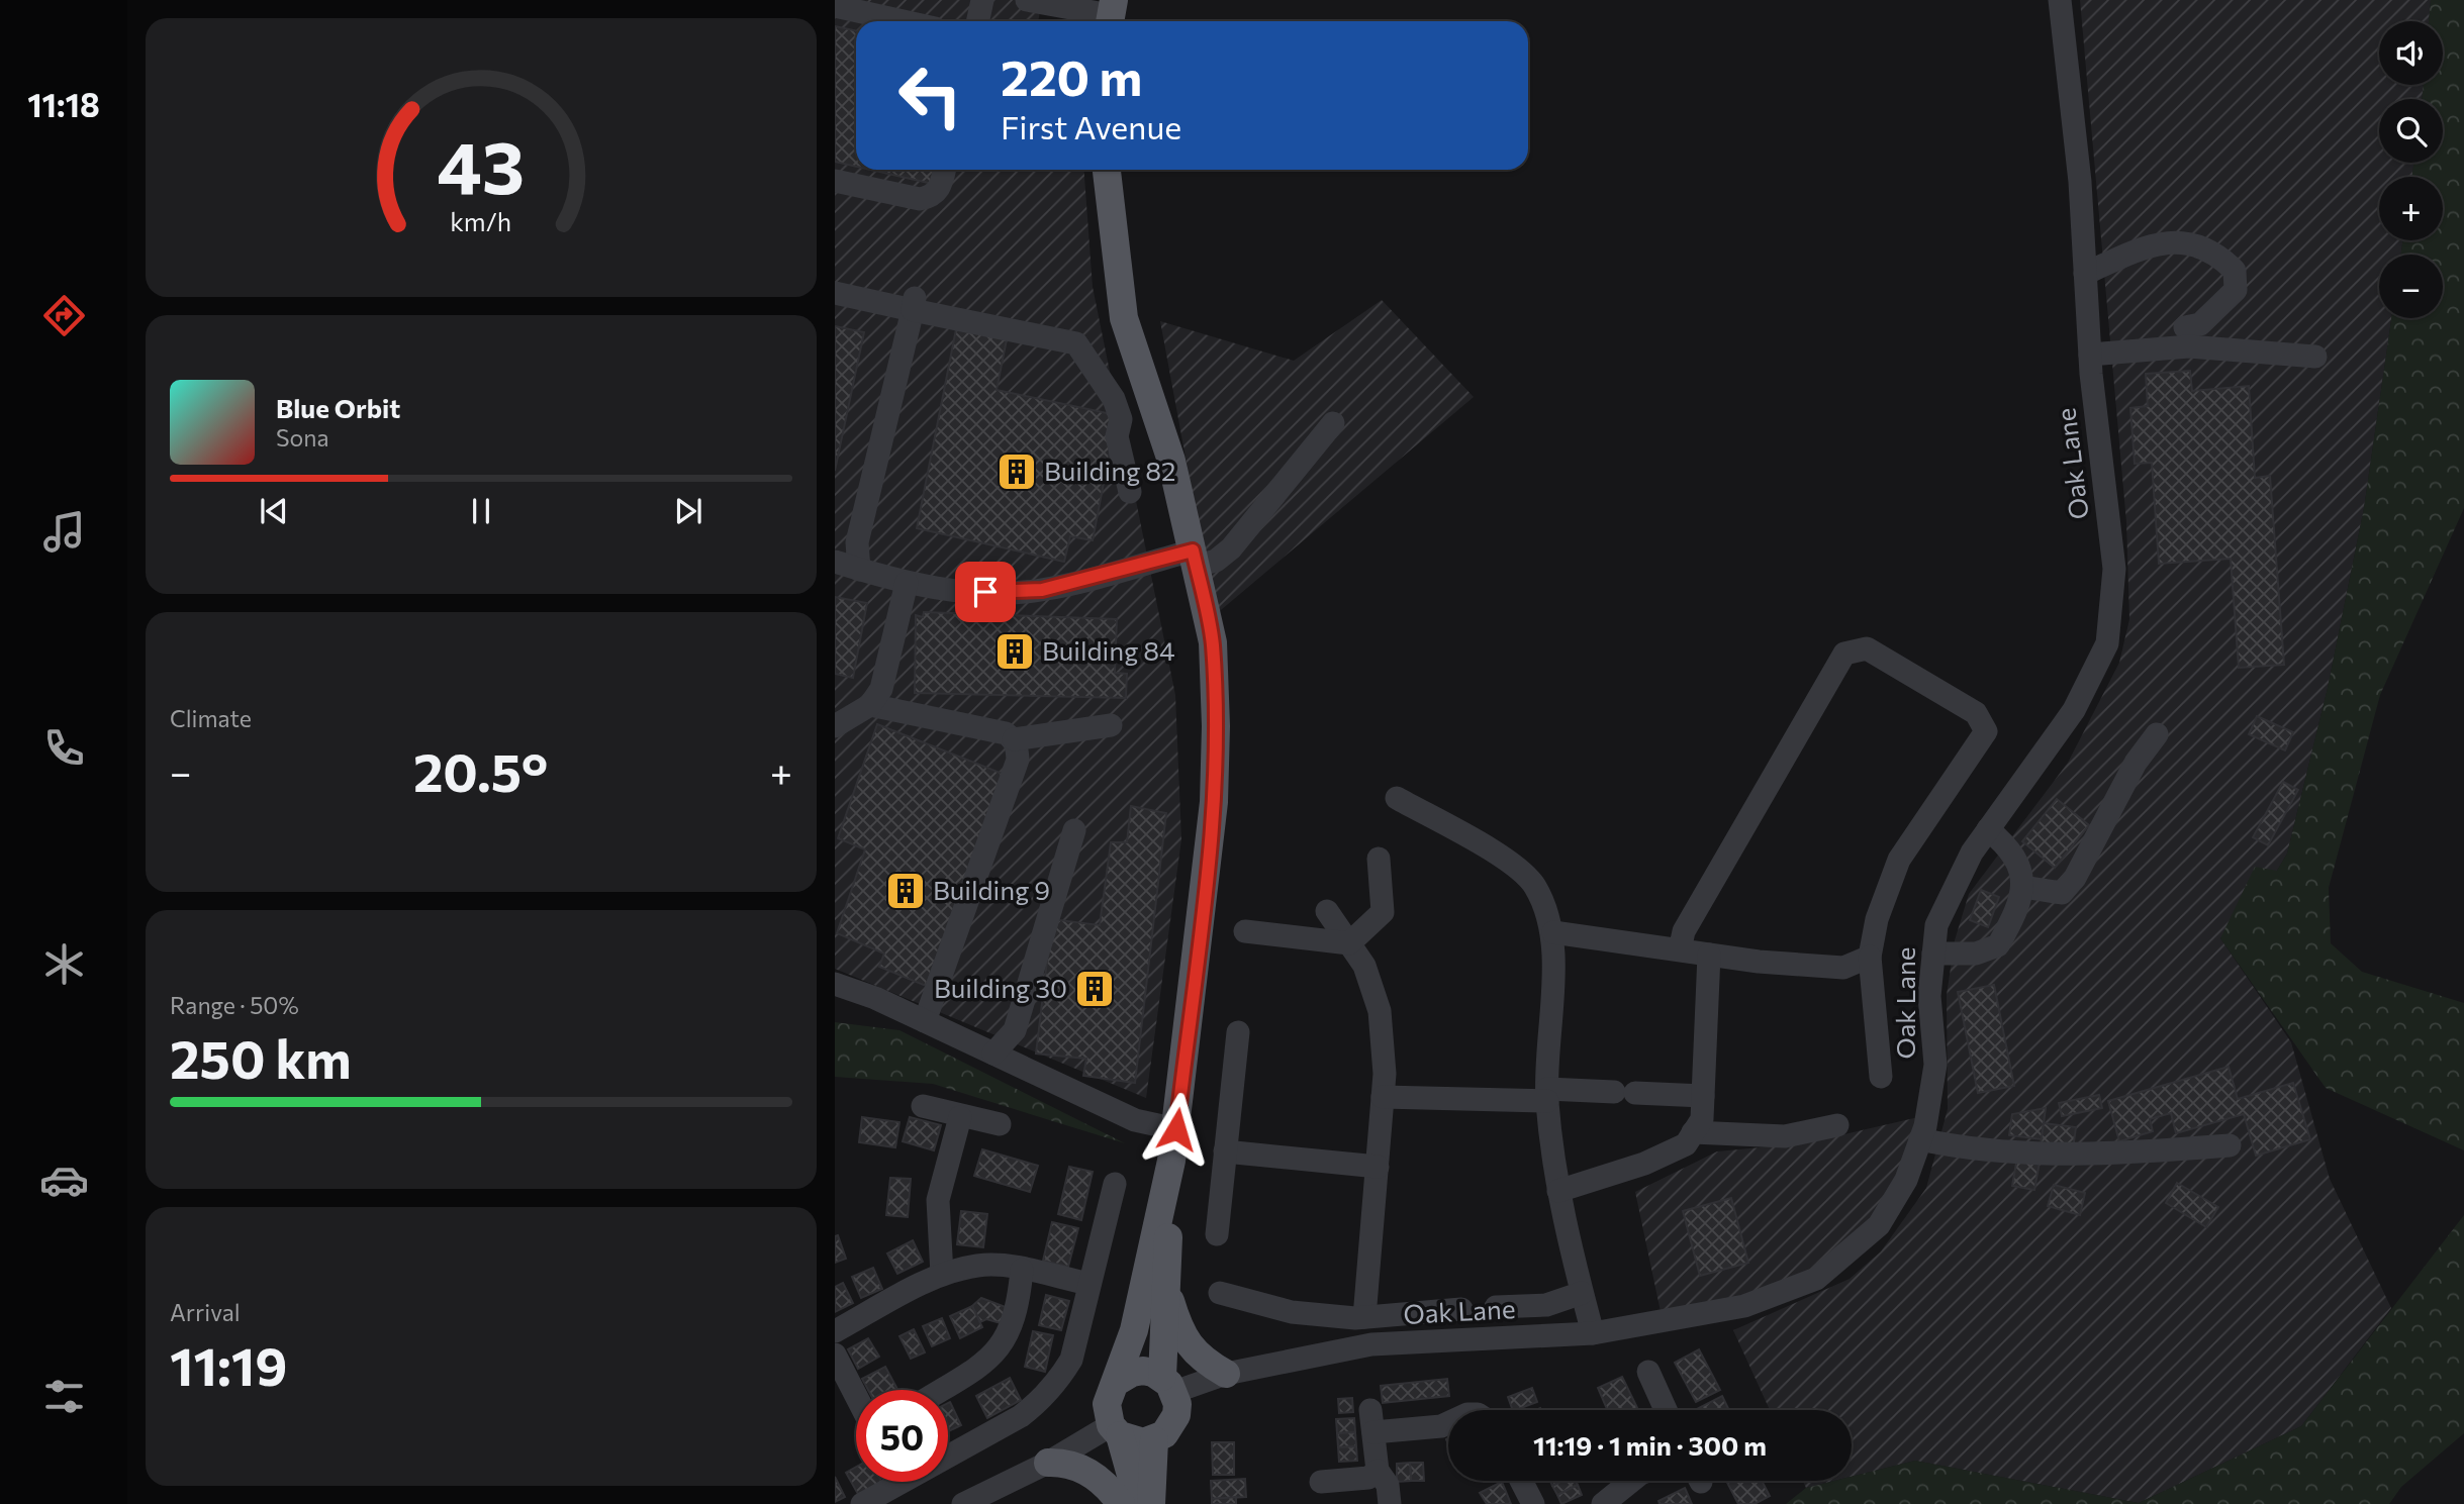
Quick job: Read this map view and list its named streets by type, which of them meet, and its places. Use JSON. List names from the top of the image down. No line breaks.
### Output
{"streets":{"street":["Oak Lane"]},"places":{"building":["Building 82","Building 84","Building 9","Building 30"]},"page":{"tabs":"11:18","map_buttons":["+","−"],"turn":["220 m","First Avenue"],"song":["Blue Orbit","Sona"],"tile":["Climate",["Range · 50%","250 km"],["Arrival","11:19"]],"heat":["−","20.5°","+"],"limit":"50","trip":"11:19 · 1 min · 300 m","gauge":["43","km/h"]}}
